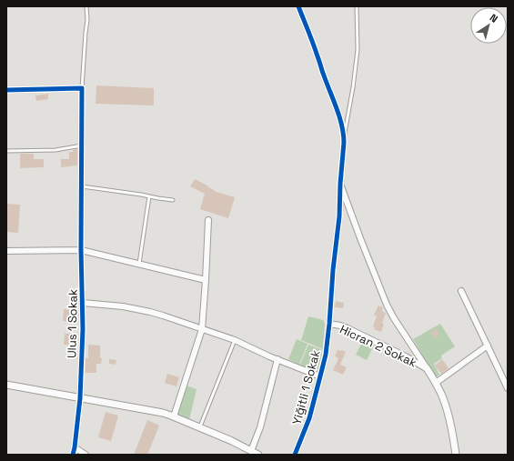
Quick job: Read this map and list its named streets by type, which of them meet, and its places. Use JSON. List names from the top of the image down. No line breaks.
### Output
{"streets":{"street":["Ulus 1 Sokak","Hicran 2 Sokak","Yiğitli 1 Sokak"]},"crossings":[["Hicran 2 Sokak","Yiğitli 1 Sokak"]],"north":"top right"}
